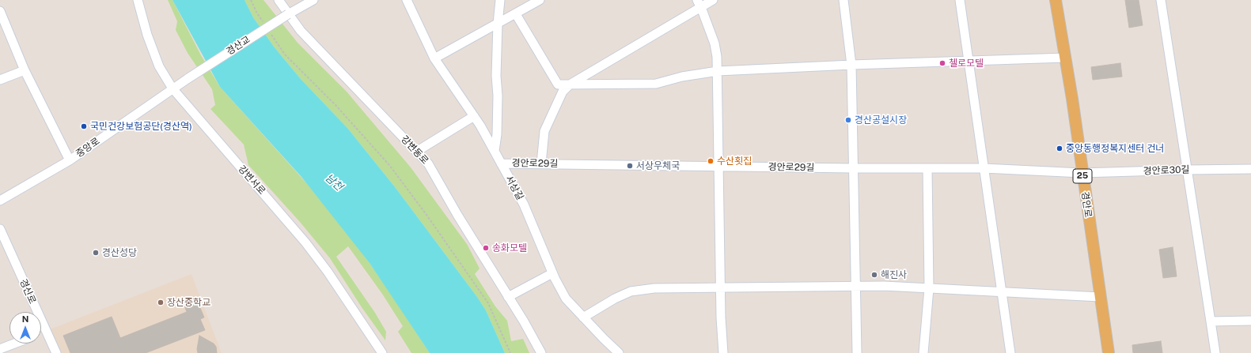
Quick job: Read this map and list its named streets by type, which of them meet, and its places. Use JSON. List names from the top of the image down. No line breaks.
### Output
{"streets":{"main road":["25","경안로"],"street":["경산교","중앙로","강변동로","경안로29길","경안로30길","강변서로","서상길","경산로"]},"crossings":[["경산교","중앙로"],["경산교","강변동로"],["중앙로","강변서로"],["경안로29길","경안로30길"],["경안로29길","서상길"],["경안로29길","경안로"],["경안로30길","경안로"]],"water":["남천"],"places":["첼로모텔","경산공설시장","국민건강보험공단(경산역)","중앙동행정복지센터 건너","수산횟집","서상우체국","송화모텔","경산성당","해진사","장산중학교"],"north":"top"}
